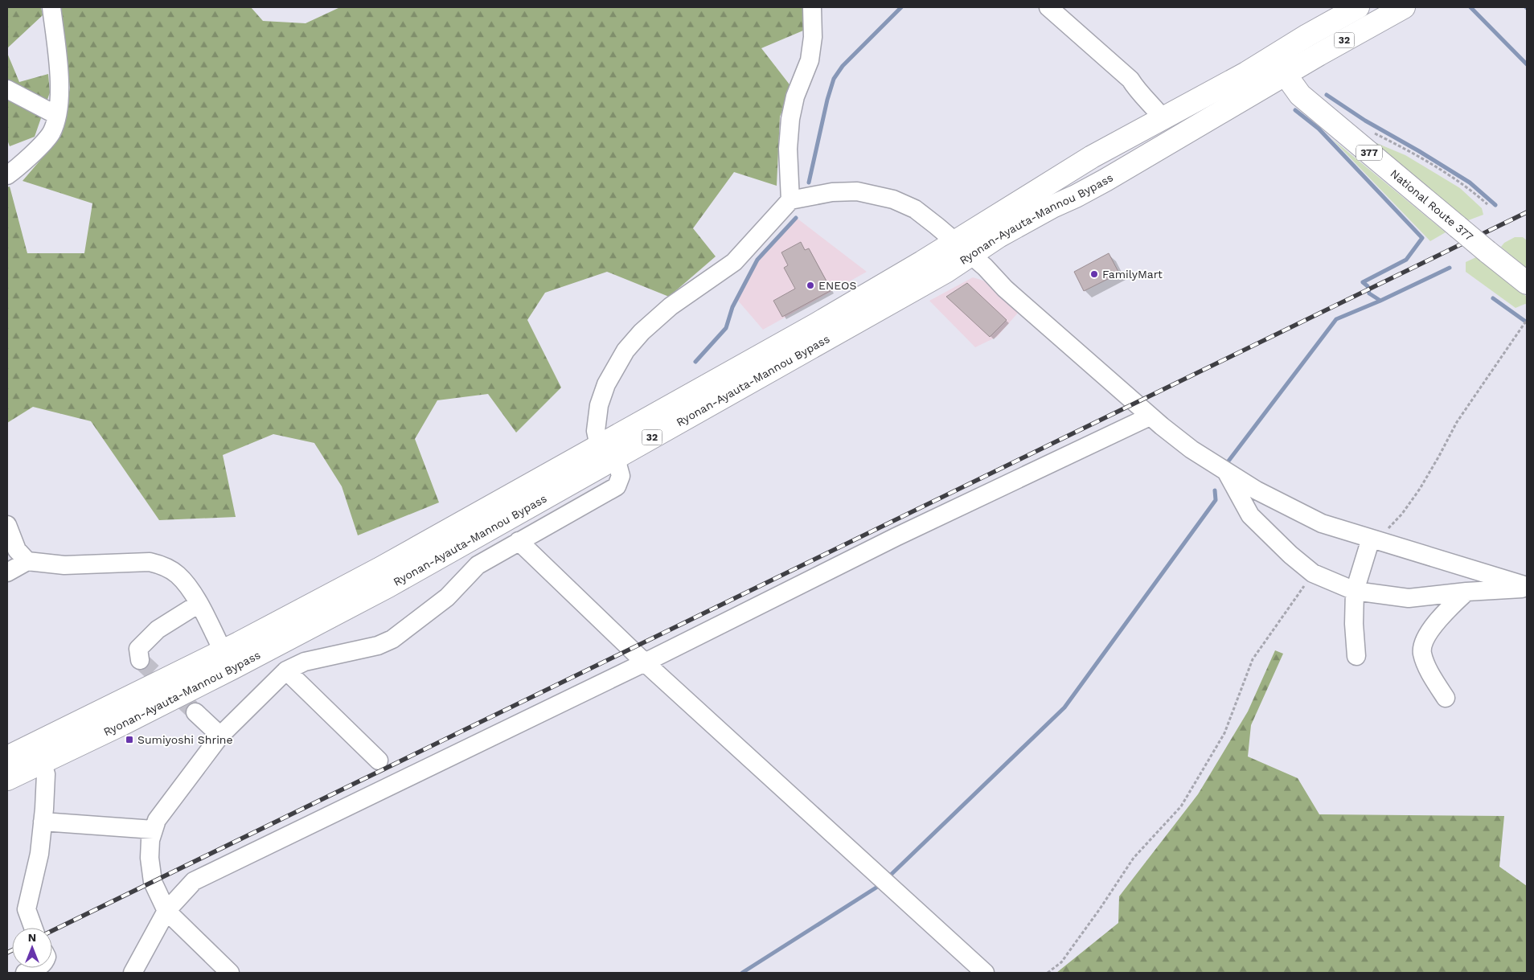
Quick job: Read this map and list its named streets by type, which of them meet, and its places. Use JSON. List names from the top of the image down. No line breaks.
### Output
{"streets":{"highway":["32","377","National Route 377","Ryonan-Ayauta-Mannou Bypass"]},"crossings":[["National Route 377","Ryonan-Ayauta-Mannou Bypass"]],"places":{"other":["FamilyMart","ENEOS"],"transit":["Sumiyoshi Shrine"]},"north":"top"}
